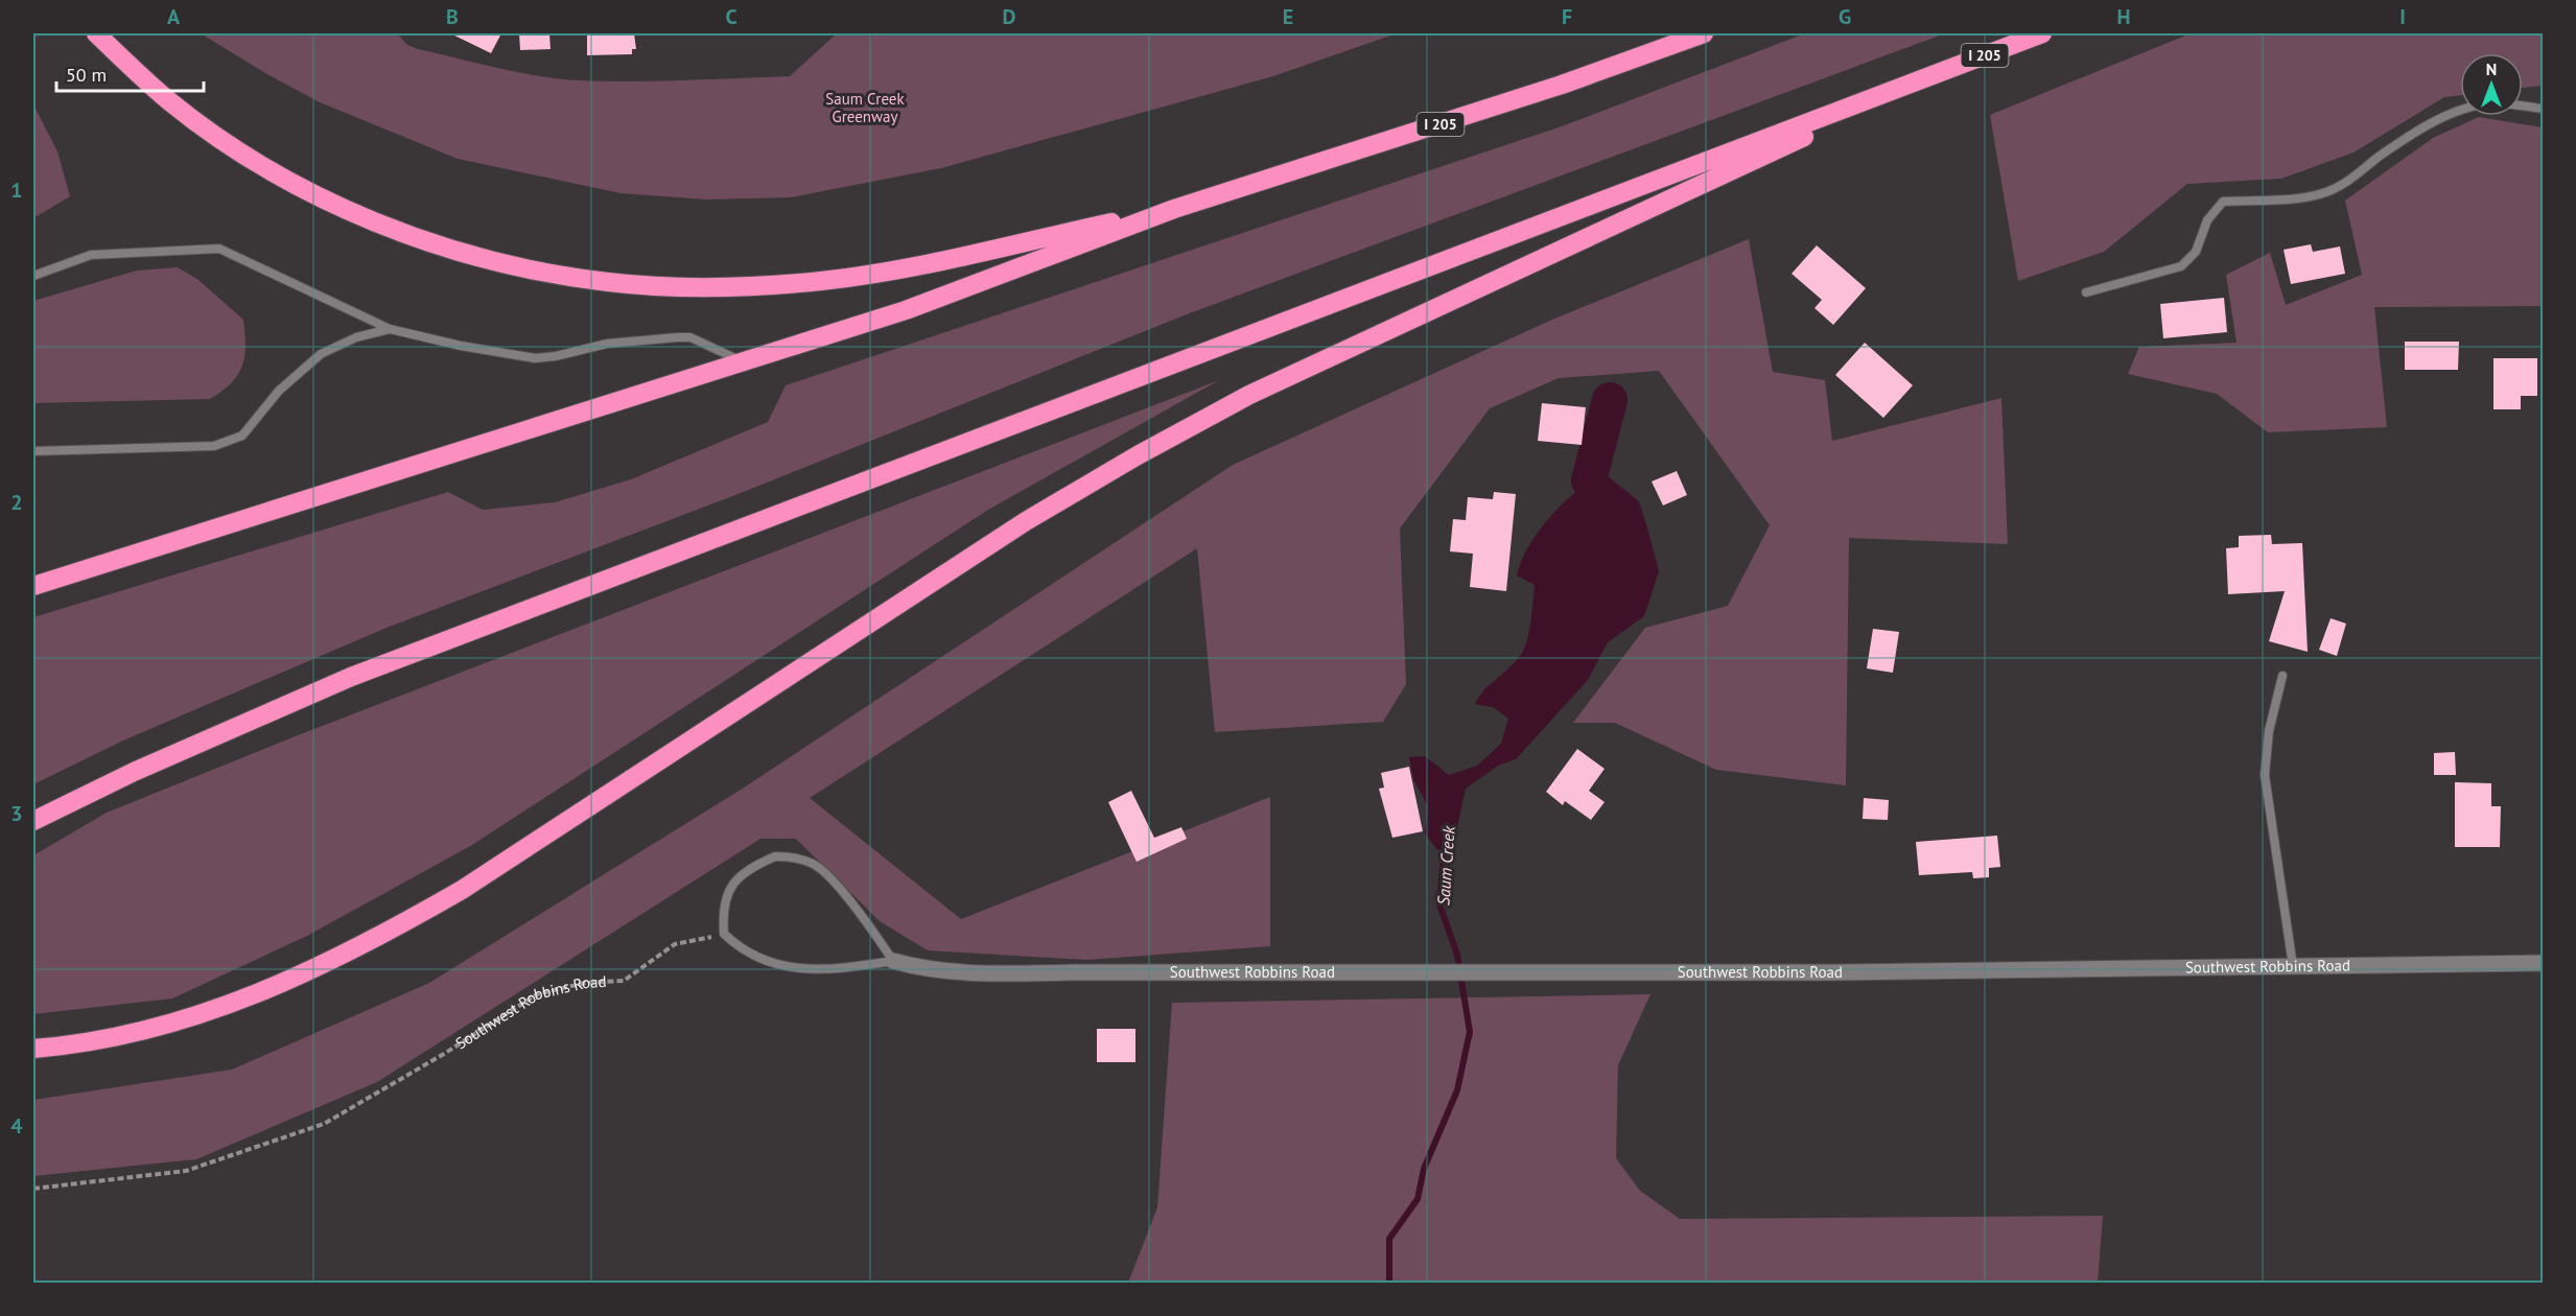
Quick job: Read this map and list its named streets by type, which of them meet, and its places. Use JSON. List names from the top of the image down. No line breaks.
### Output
{"streets":{"highway":["I 205"],"street":["Southwest Robbins Road"]},"water":["Saum Creek"],"parks":["Saum Creek Greenway"],"scale_bar":"50 m","north":"top","grid":{"columns":["A","B","C","D","E","F","G","H","I"],"rows":["1","2","3","4"]}}
